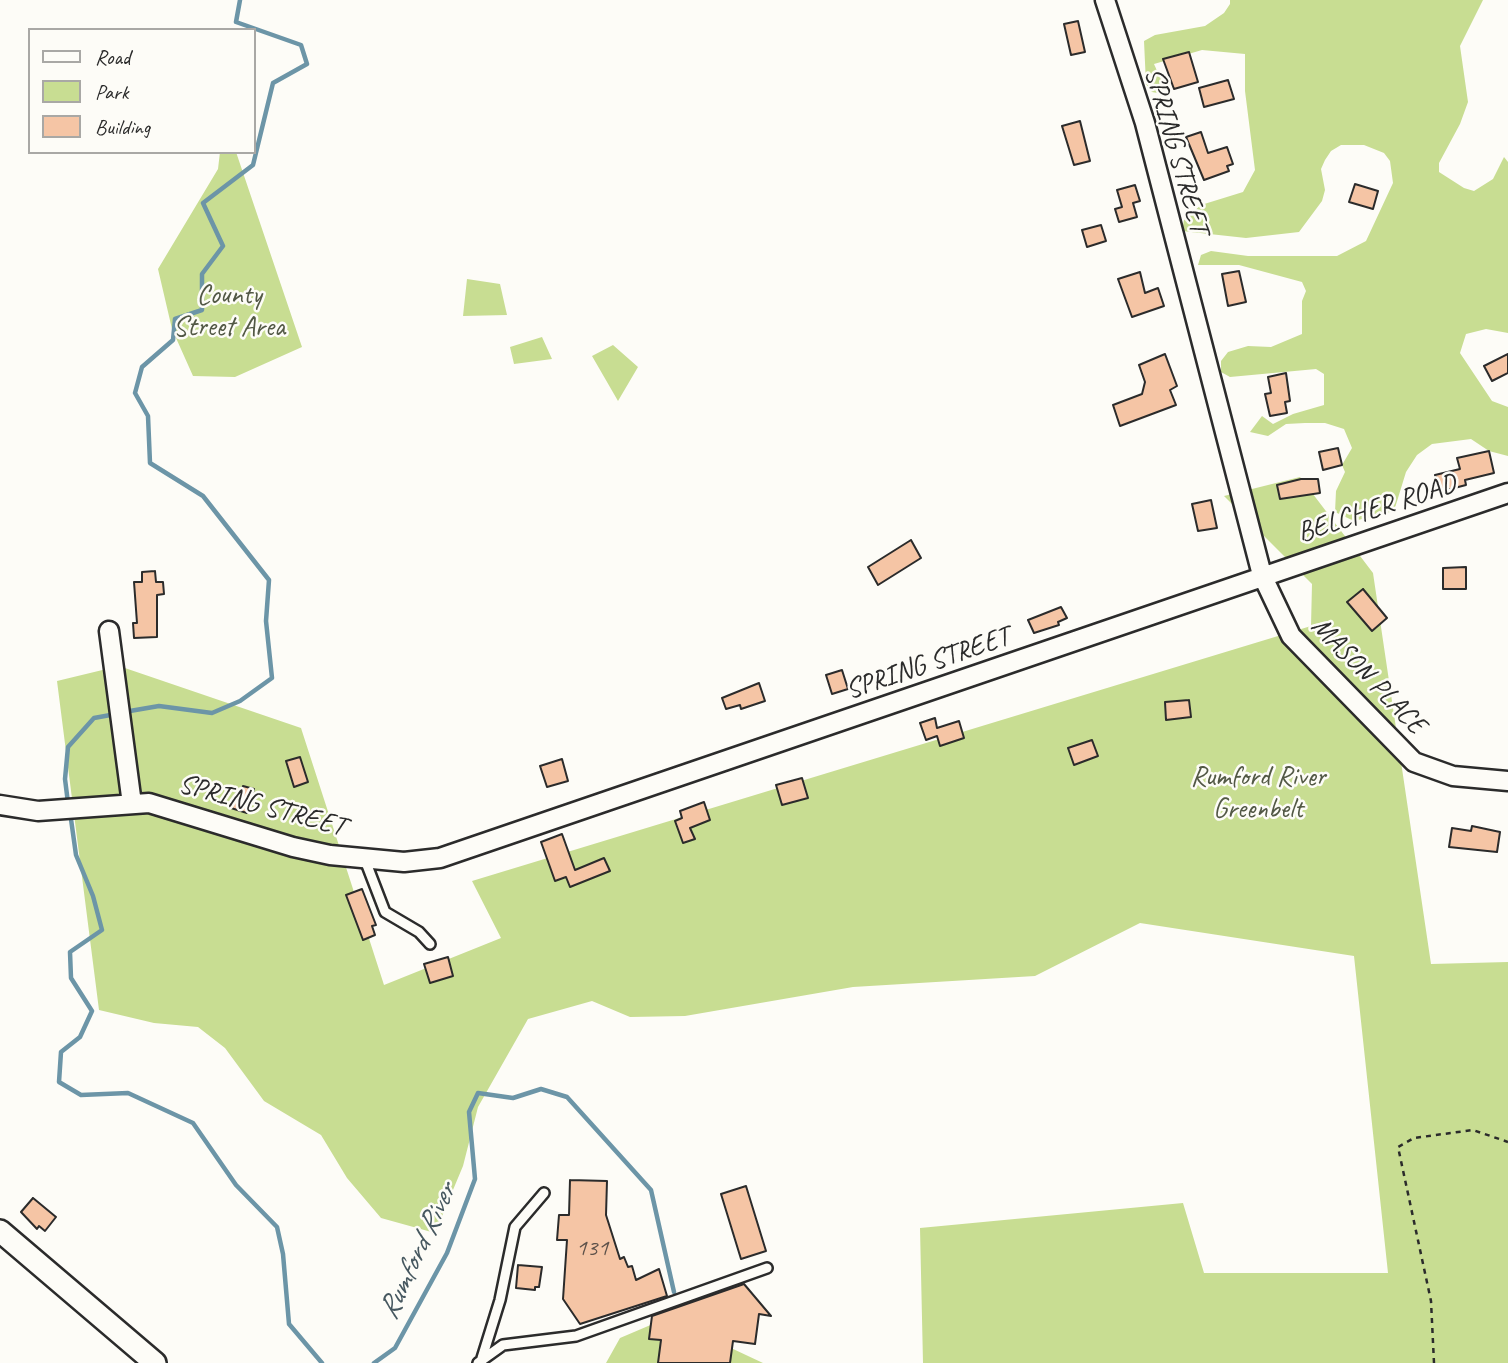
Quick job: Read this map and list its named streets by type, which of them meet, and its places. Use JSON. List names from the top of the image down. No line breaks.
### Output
{"streets":{"street":["SPRING STREET","BELCHER ROAD","MASON PLACE"]},"crossings":[["SPRING STREET","BELCHER ROAD"],["SPRING STREET","MASON PLACE"],["BELCHER ROAD","MASON PLACE"]],"water":["Rumford River"],"parks":["County Street Area","Rumford River Greenbelt"],"house_numbers":["131"],"legend":["Road","Park","Building"]}
